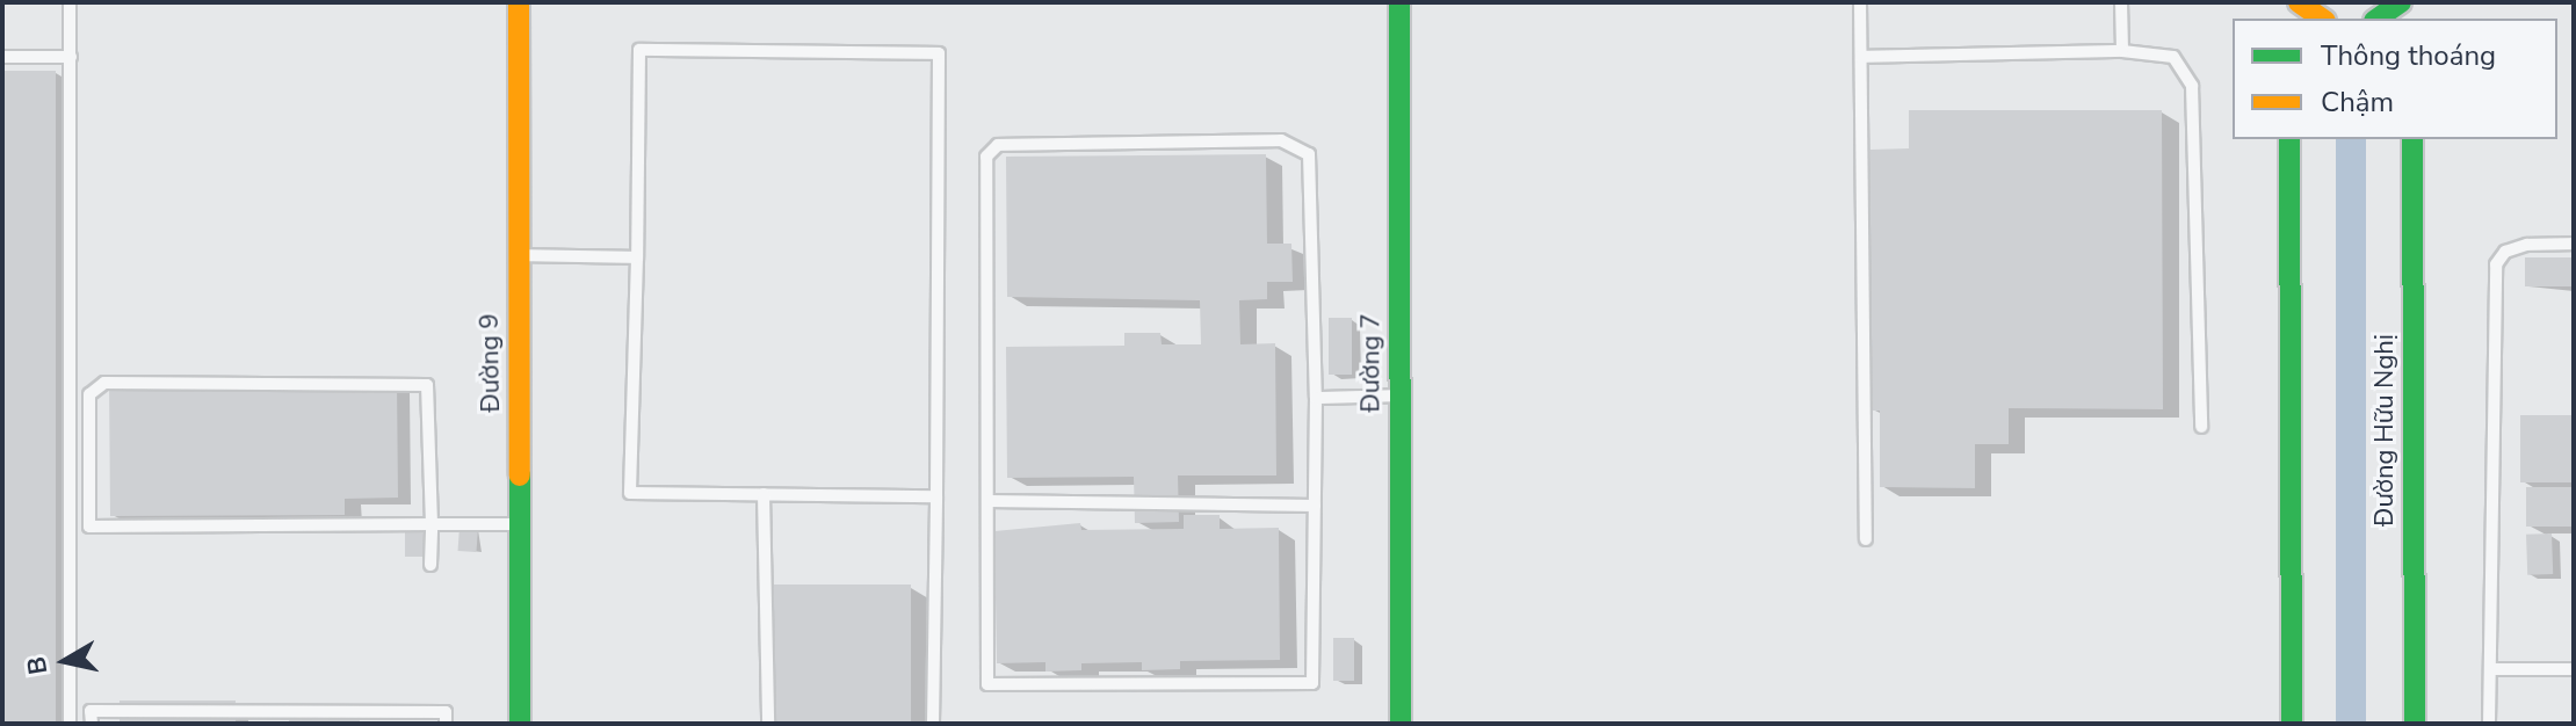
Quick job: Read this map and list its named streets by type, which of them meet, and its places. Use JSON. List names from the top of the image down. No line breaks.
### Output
{"streets":{"street":["Đường 9","Đường 7","Đường Hữu Nghị"]},"legend":["Thông thoáng","Chậm"],"north":"left"}
